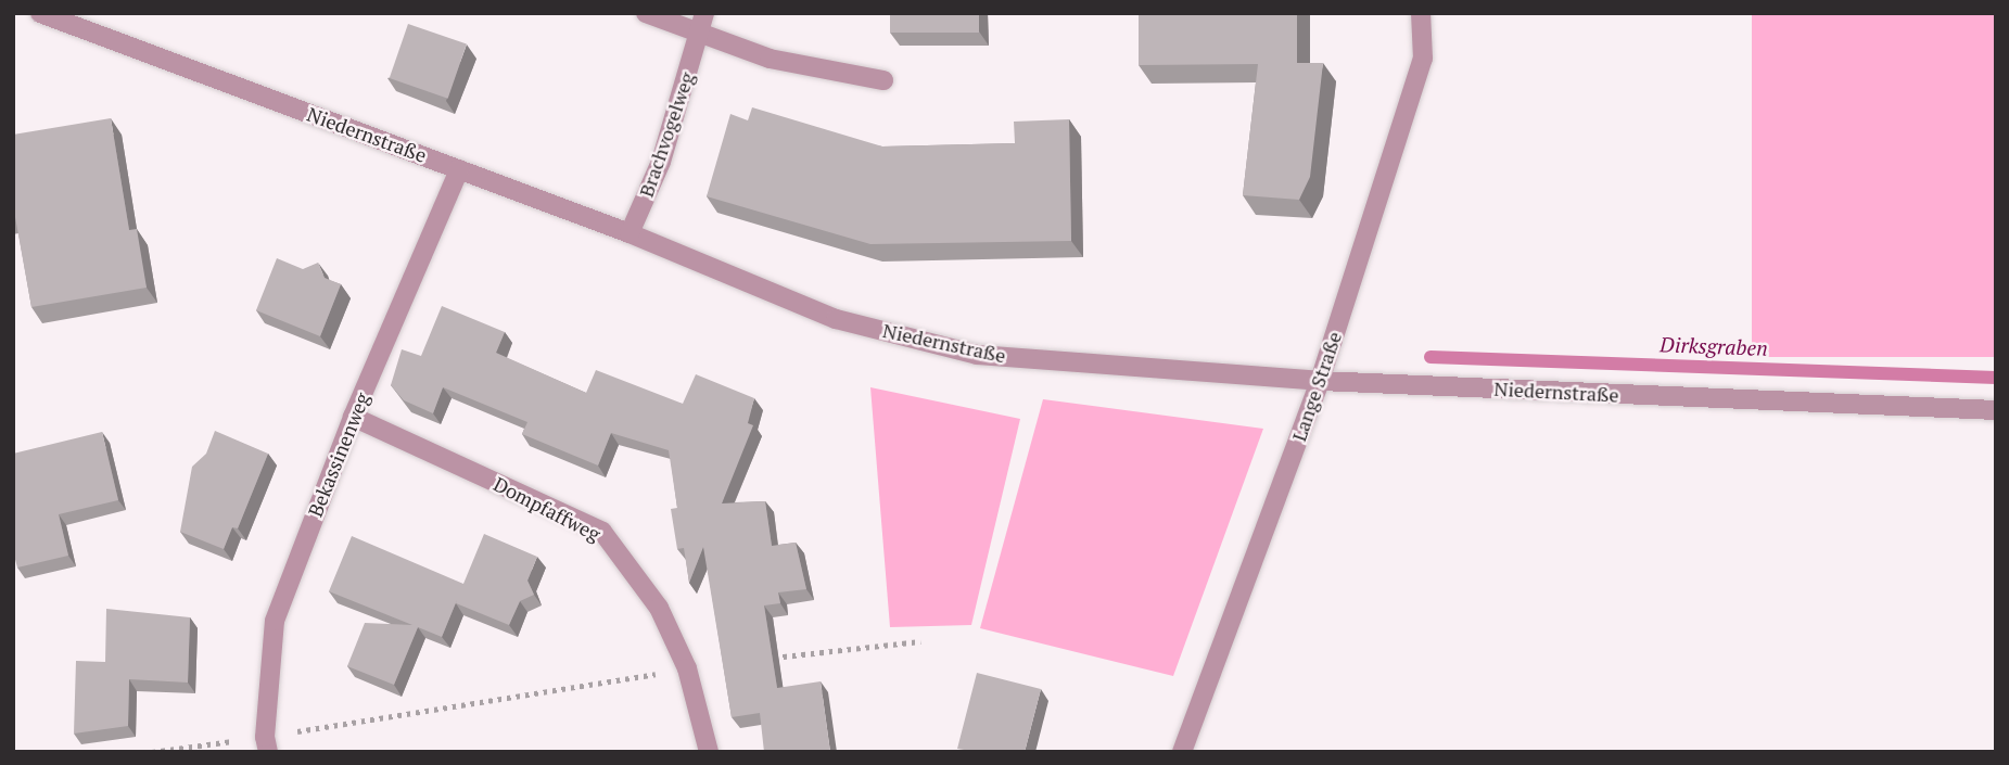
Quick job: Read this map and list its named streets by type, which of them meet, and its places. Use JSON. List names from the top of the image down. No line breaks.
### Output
{"streets":{"street":["Niedernstraße","Brachvogelweg","Lange Straße","Bekassinenweg","Dompfaffweg"]},"crossings":[["Niedernstraße","Brachvogelweg"],["Niedernstraße","Lange Straße"],["Niedernstraße","Bekassinenweg"],["Bekassinenweg","Dompfaffweg"]],"water":["Dirksgraben"]}
